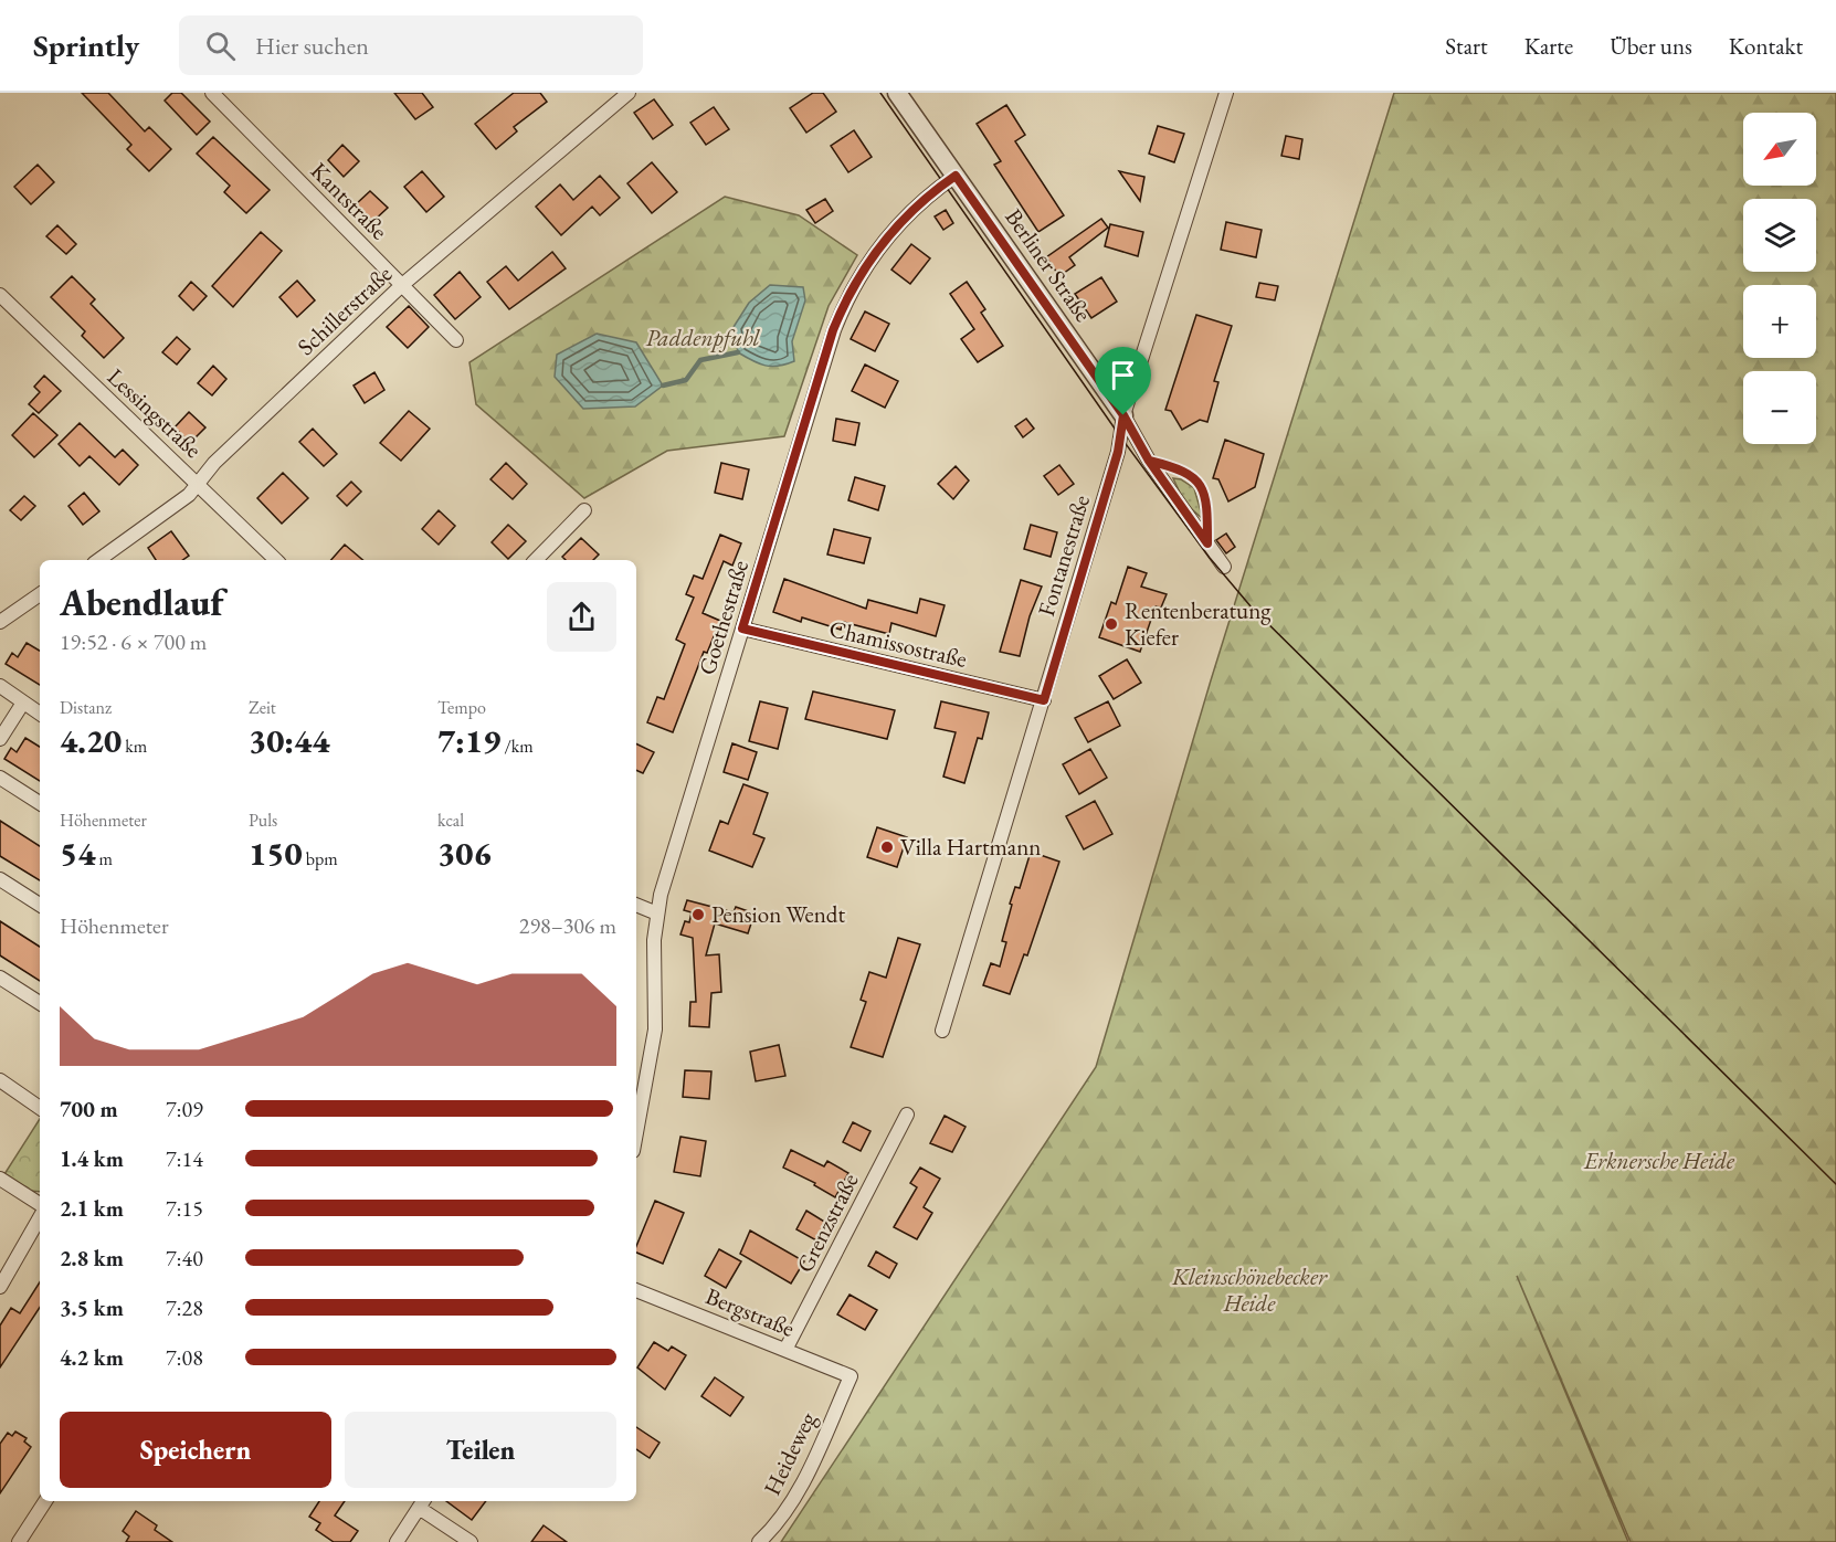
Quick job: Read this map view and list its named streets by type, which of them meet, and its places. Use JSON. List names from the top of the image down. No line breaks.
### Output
{"streets":{"street":["Kantstraße","Berliner Straße","Schillerstraße","Lessingstraße","Fontanestraße","Goethestraße","Chamissostraße","Grenzstraße","Bergstraße","Heideweg"]},"crossings":[["Kantstraße","Schillerstraße"],["Berliner Straße","Fontanestraße"],["Berliner Straße","Goethestraße"],["Schillerstraße","Lessingstraße"],["Fontanestraße","Chamissostraße"],["Goethestraße","Chamissostraße"],["Grenzstraße","Bergstraße"],["Bergstraße","Heideweg"]],"parks":["Paddenpfuhl","Erknersche Heide","Kleinschönebecker Heide"],"places":["Rentenberatung Kiefer","Villa Hartmann","Pension Wendt"],"north":"bottom left","page":{"header":"Sprintly","search":"Hier suchen","nav":["Start","Karte","Über uns","Kontakt"],"map_buttons":["+","−"],"heading":["Abendlauf","19:52 · 6 × 700 m"],"stats":[["Distanz","4.20 km"],["Zeit","30:44"],["Tempo","7:19 /km"],["Höhenmeter","54 m"],["Puls","150 bpm"],["kcal","306"]],"chart":["Höhenmeter","298–306 m"],"list":[{"name":"700 m","note":"7:09"},{"name":"1.4 km","note":"7:14"},{"name":"2.1 km","note":"7:15"},{"name":"2.8 km","note":"7:40"},{"name":"3.5 km","note":"7:28"},{"name":"4.2 km","note":"7:08"}],"buttons":["Speichern","Teilen"]}}
